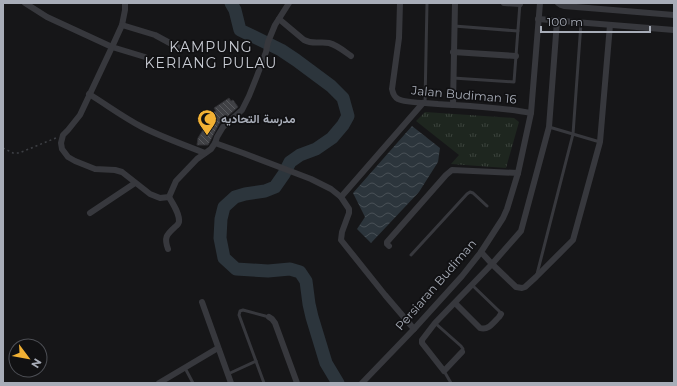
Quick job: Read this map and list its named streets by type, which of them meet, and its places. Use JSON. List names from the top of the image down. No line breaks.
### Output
{"streets":{"street":["Jalan Budiman 16","Persiaran Budiman"]},"crossings":[["Jalan Budiman 16","Persiaran Budiman"]],"districts":["KAMPUNG KERIANG PULAU"],"places":{"mosque":["مدرسة التحاديه"]},"scale_bar":"100 m","north":"bottom right"}
